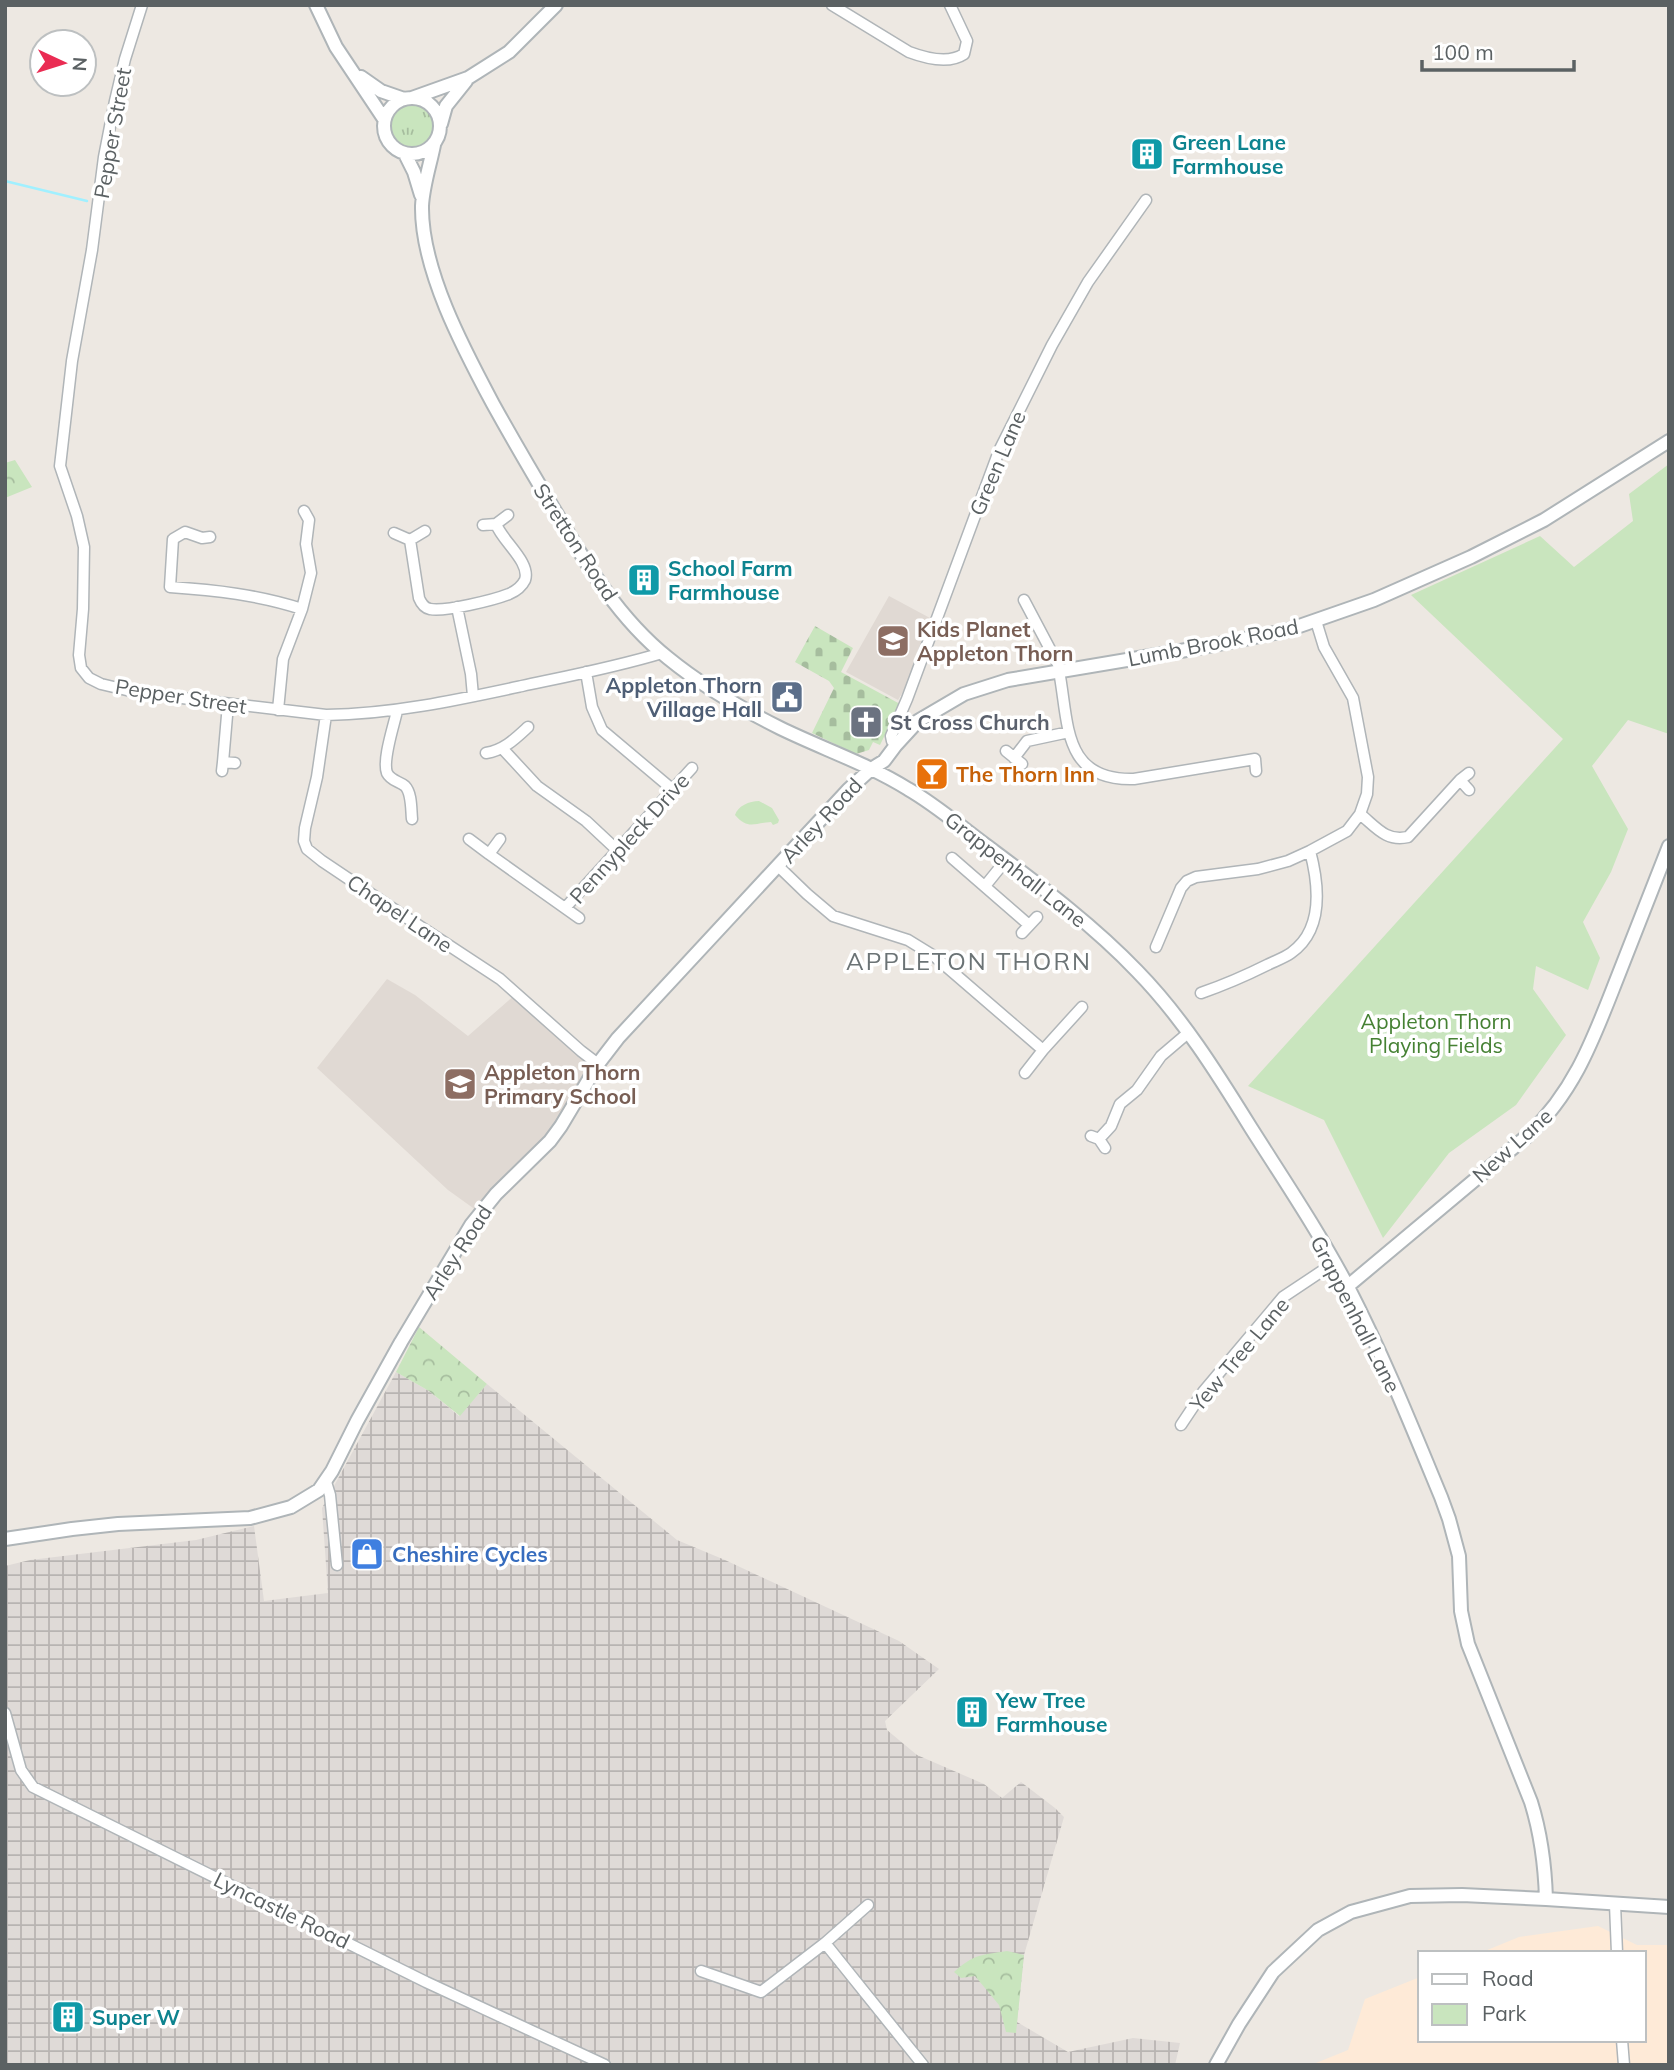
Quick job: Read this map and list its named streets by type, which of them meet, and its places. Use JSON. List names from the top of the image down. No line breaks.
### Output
{"streets":{"street":["Pepper Street","Green Lane","Stretton Road","Lumb Brook Road","Arley Road","Pennypleck Drive","Grappenhall Lane","Chapel Lane","New Lane","Yew Tree Lane","Lyncastle Road"]},"crossings":[["Pepper Street","Stretton Road"],["Pepper Street","Chapel Lane"],["Green Lane","Lumb Brook Road"],["Stretton Road","Lumb Brook Road"],["Stretton Road","Arley Road"],["Stretton Road","Grappenhall Lane"],["Lumb Brook Road","Arley Road"],["Lumb Brook Road","Grappenhall Lane"],["Arley Road","Grappenhall Lane"],["Arley Road","Chapel Lane"],["Grappenhall Lane","New Lane"],["Grappenhall Lane","Yew Tree Lane"]],"districts":["APPLETON THORN"],"parks":["Appleton Thorn Playing Fields"],"places":{"building":["Green Lane Farmhouse","School Farm Farmhouse","Yew Tree Farmhouse","Super W"],"school or university":["Kids Planet Appleton Thorn","Appleton Thorn Primary School"],"public building":["Appleton Thorn Village Hall"],"church":["St Cross Church"],"bar":["The Thorn Inn"],"shop":["Cheshire Cycles"]},"legend":["Road","Park"],"scale_bar":"100 m","north":"right"}
